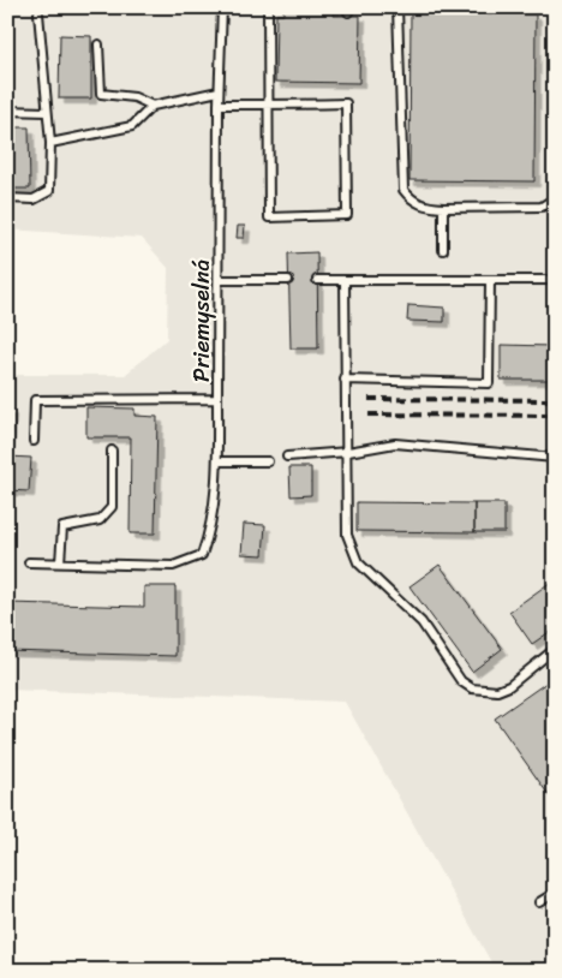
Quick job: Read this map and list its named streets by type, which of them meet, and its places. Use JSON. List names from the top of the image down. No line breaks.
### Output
{"streets":{"lane":["Priemyselná"]}}
